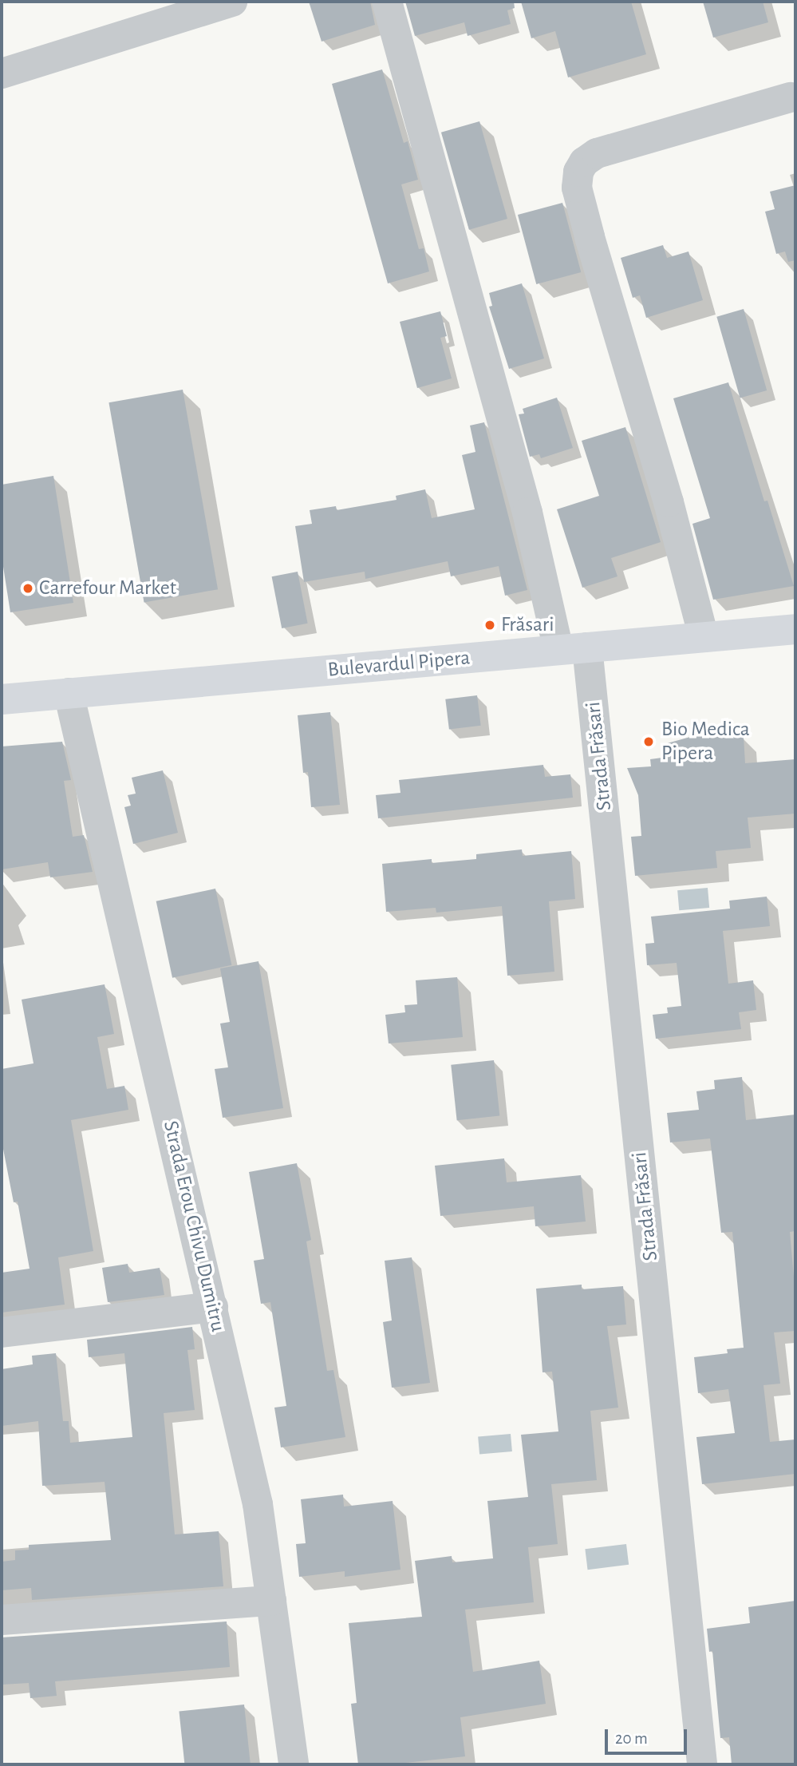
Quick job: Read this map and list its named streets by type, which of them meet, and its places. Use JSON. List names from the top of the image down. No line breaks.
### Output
{"streets":{"main road":["Bulevardul Pipera"],"street":["Strada Frăsari","Strada Erou Chivu Dumitru"]},"crossings":[["Bulevardul Pipera","Strada Frăsari"],["Bulevardul Pipera","Strada Erou Chivu Dumitru"]],"places":["Carrefour Market","Frăsari","Bio Medica Pipera"],"scale_bar":"20 m"}
